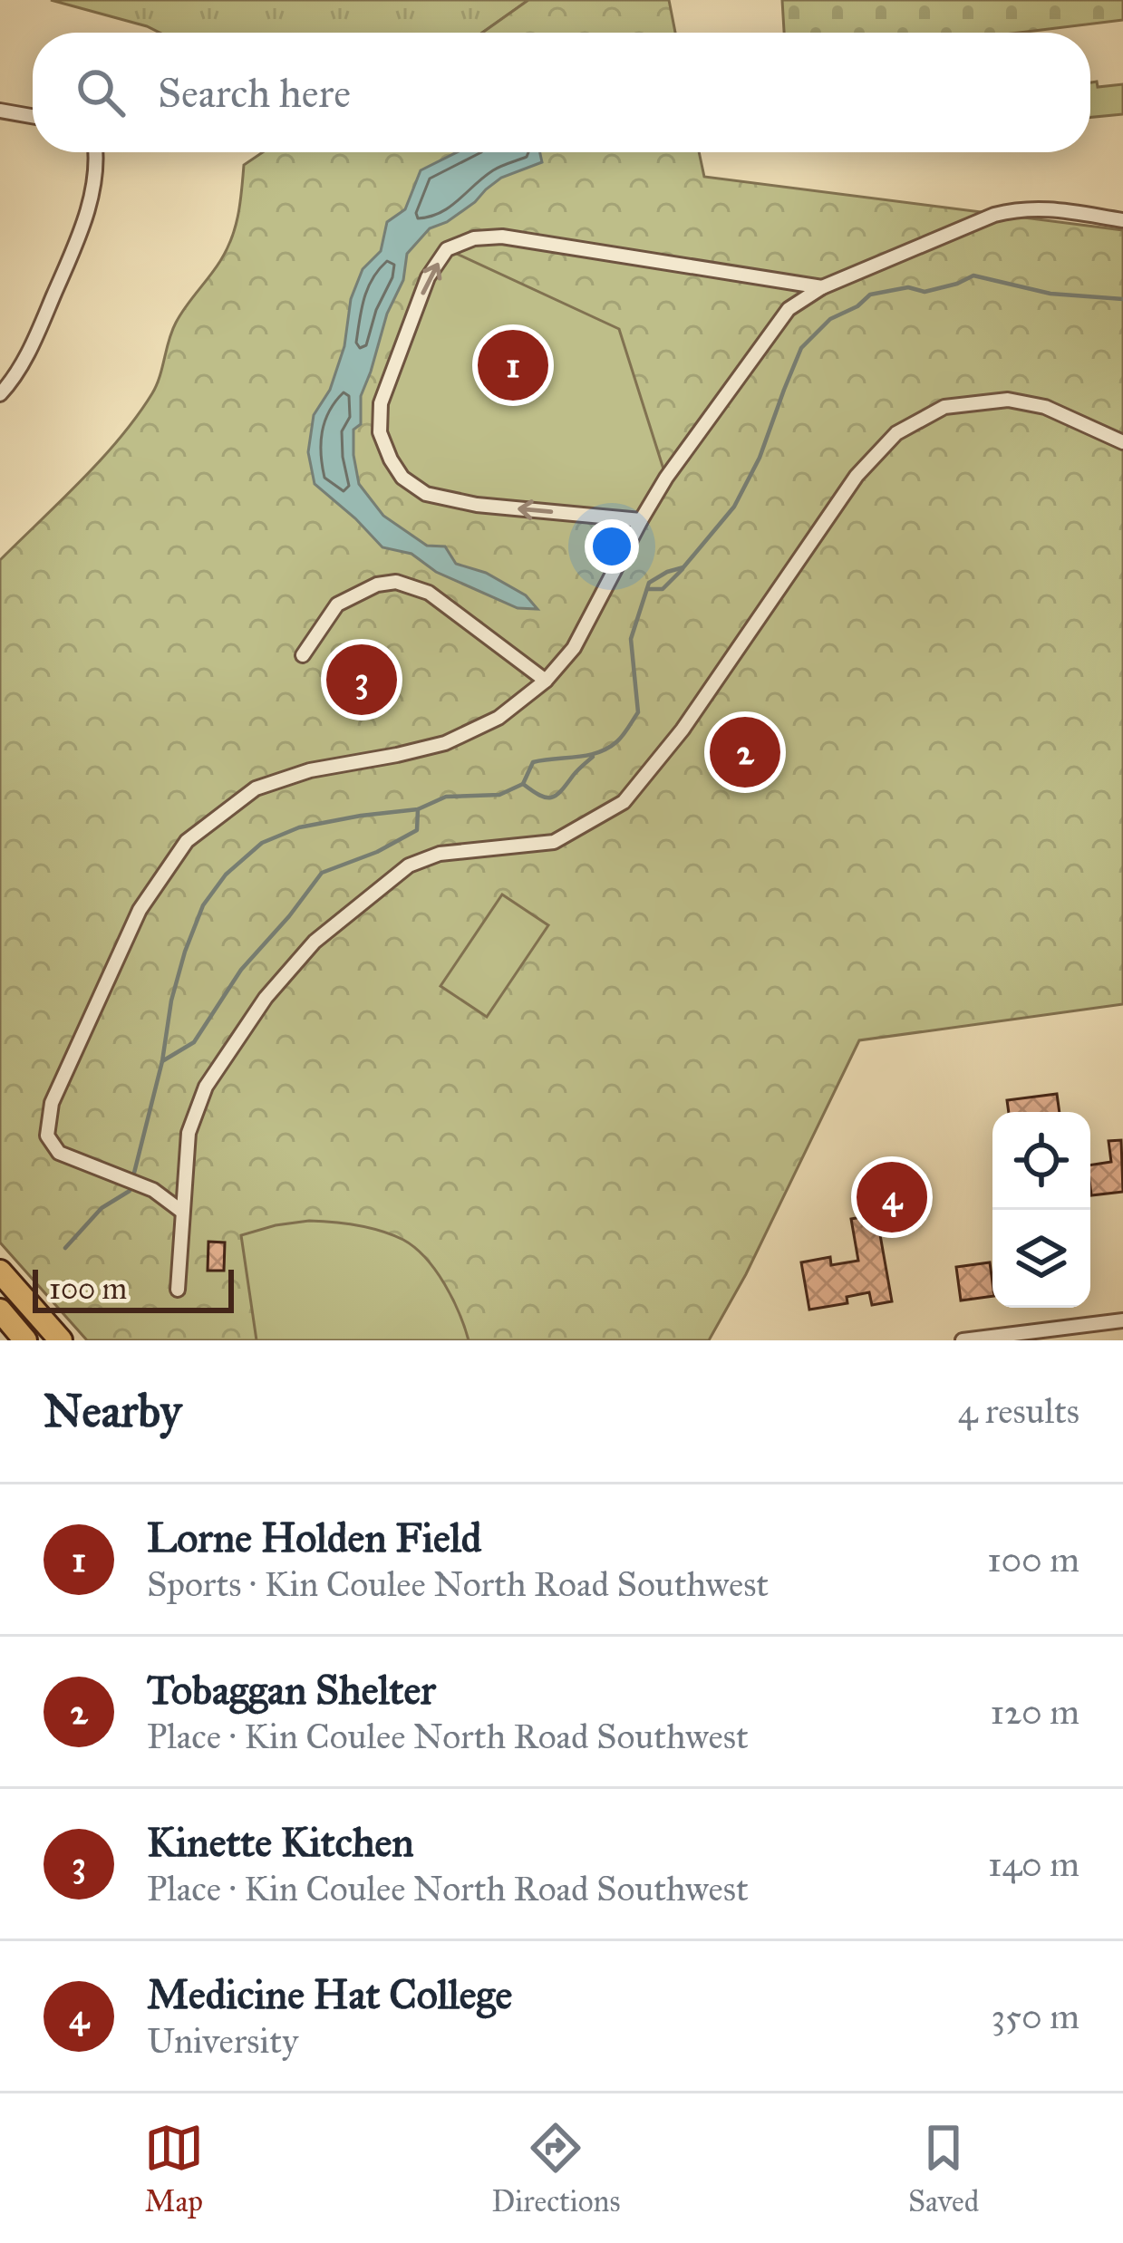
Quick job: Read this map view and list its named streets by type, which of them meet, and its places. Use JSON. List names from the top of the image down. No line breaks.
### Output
{"scale_bar":"100 m","page":{"search":"Search here","pins":["1","3","2","4"],"scale":"100 m","heading":["Nearby","4 results"],"list":[{"mark":"1","name":"Lorne Holden Field","note":"Sports · Kin Coulee North Road Southwest","value":"100 m"},{"mark":"2","name":"Tobaggan Shelter","note":"Place · Kin Coulee North Road Southwest","value":"120 m"},{"mark":"3","name":"Kinette Kitchen","note":"Place · Kin Coulee North Road Southwest","value":"140 m"},{"mark":"4","name":"Medicine Hat College","note":"University","value":"350 m"}],"nav":["Map","Directions","Saved"]}}
